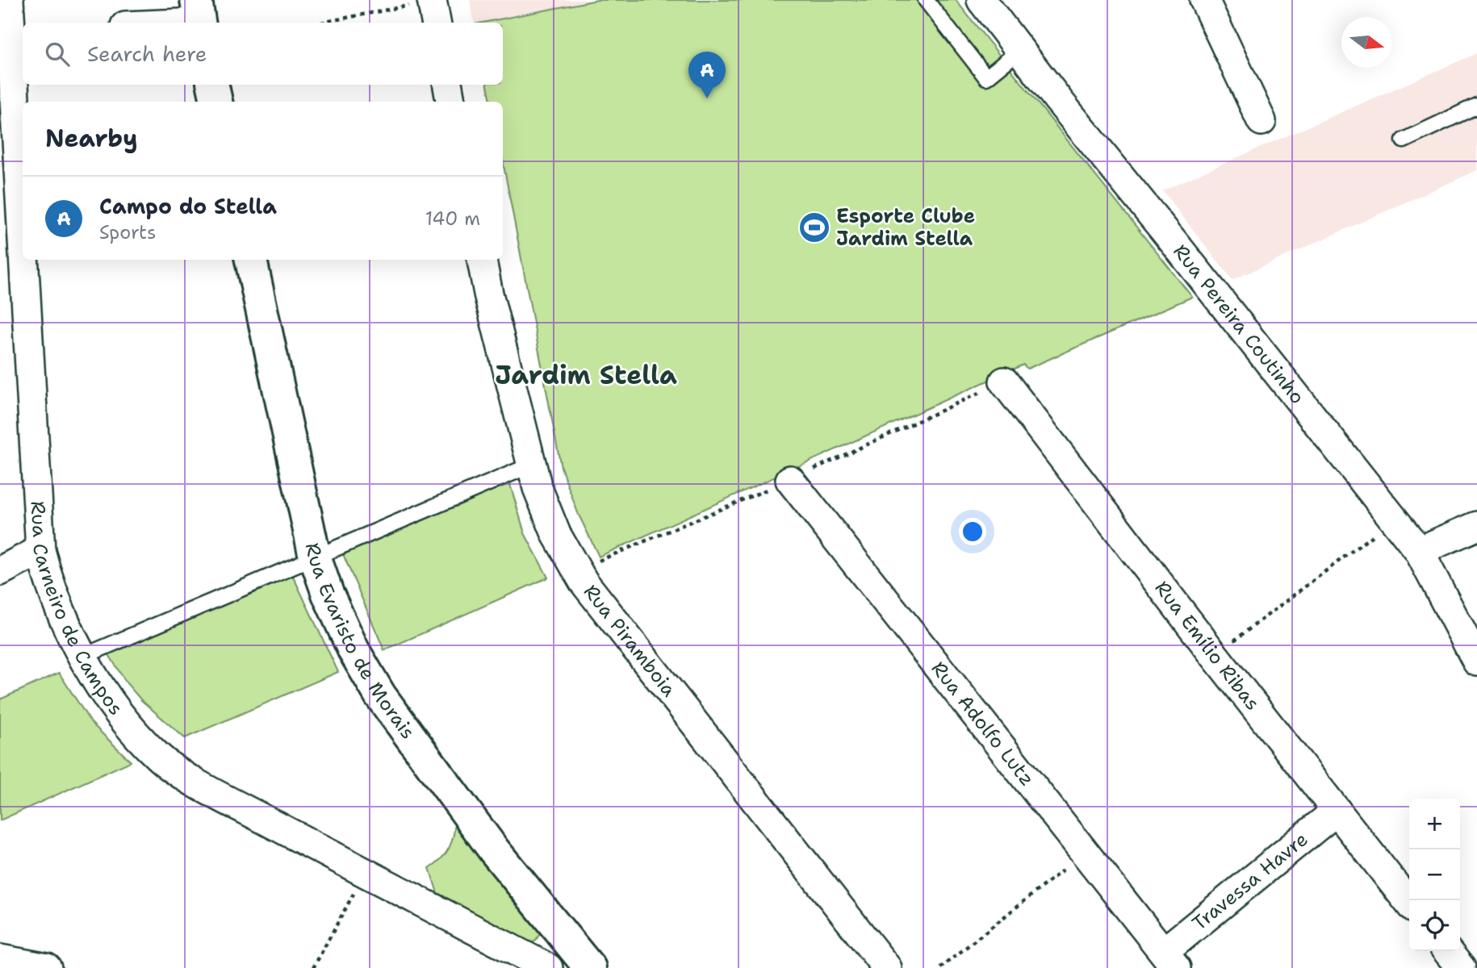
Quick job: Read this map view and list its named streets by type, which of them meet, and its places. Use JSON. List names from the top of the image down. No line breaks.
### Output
{"streets":{"street":["Rua Pereira Coutinho","Rua Carneiro de Campos","Rua Evaristo de Morais","Rua Piramboia","Rua Emílio Ribas","Rua Adolfo Lutz","Travessa Havre"]},"crossings":[["Rua Emílio Ribas","Travessa Havre"],["Rua Adolfo Lutz","Travessa Havre"]],"districts":["Jardim Stella"],"places":{"sports":["Esporte Clube Jardim Stella"]},"north":"right","page":{"search":"Search here","pins":"A","heading":"Nearby","list":[{"mark":"A","name":"Campo do Stella","note":"Sports","value":"140 m"}],"map_buttons":["+","−"]}}
